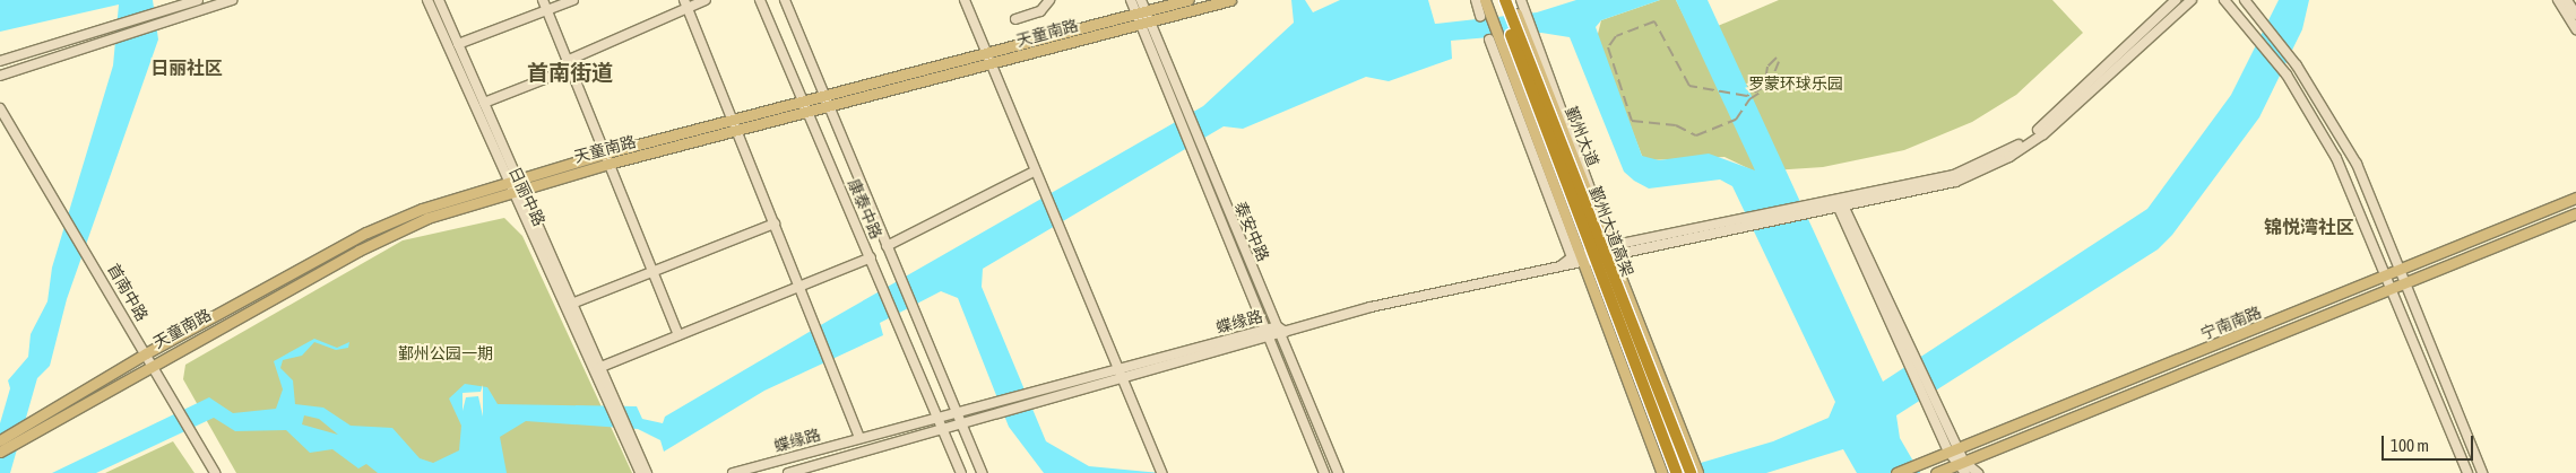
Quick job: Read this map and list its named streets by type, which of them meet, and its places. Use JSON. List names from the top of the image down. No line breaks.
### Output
{"streets":{"highway":["鄞州大道高架"],"main road":["天童南路","鄞州大道","宁南南路"],"street":["日丽中路","康泰中路","泰安中路","首南中路","蝶缘路"]},"crossings":[["天童南路","日丽中路"],["天童南路","康泰中路"],["天童南路","泰安中路"],["天童南路","首南中路"],["鄞州大道","鄞州大道高架"],["鄞州大道","蝶缘路"],["康泰中路","蝶缘路"],["泰安中路","蝶缘路"]],"districts":["日丽社区","首南街道","锦悦湾社区"],"parks":["罗蒙环球乐园","鄞州公园一期"],"scale_bar":"100 m"}
